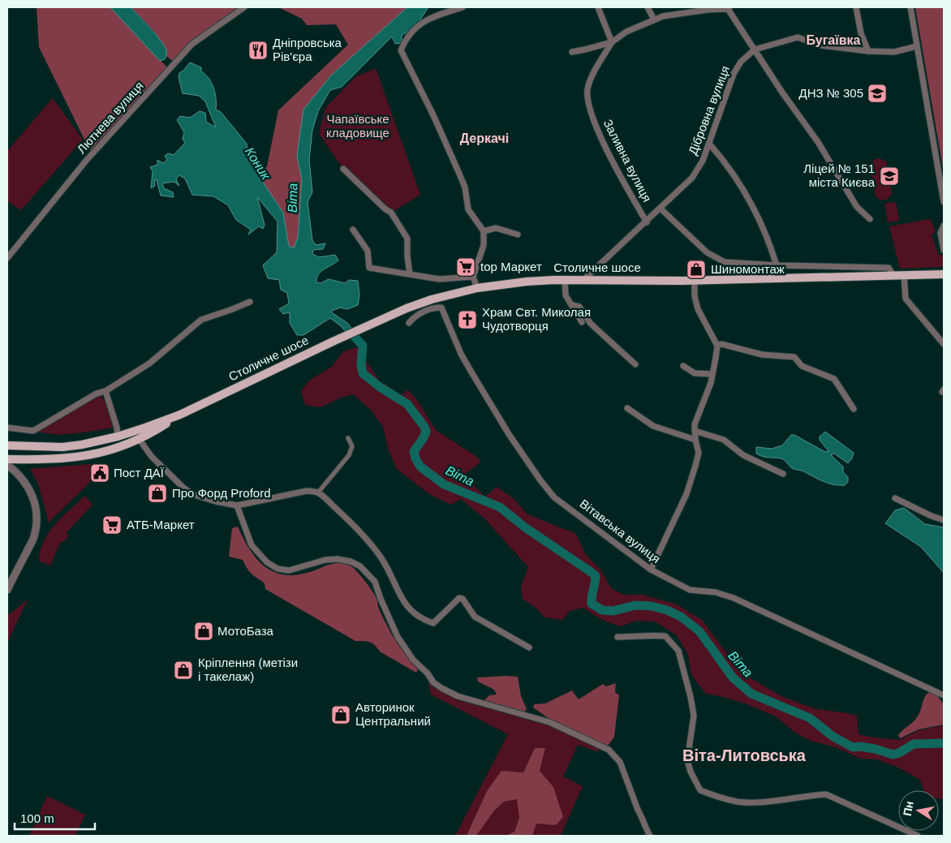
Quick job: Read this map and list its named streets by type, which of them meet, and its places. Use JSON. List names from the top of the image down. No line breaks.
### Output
{"streets":{"main road":["Столичне шосе"],"street":["Дібровна вулиця","Лютнева вулиця","Заливна вулиця","Вітавська вулиця"]},"crossings":[["Дібровна вулиця","Заливна вулиця"],["Дібровна вулиця","Столичне шосе"]],"districts":["Бугаївка","Деркачі","Віта-Литовська"],"water":["Коник","Віта"],"parks":["Чапаївське кладовище"],"places":{"restaurant":["Дніпровська Рів'єра"],"school or university":["ДНЗ № 305","Ліцей № 151 міста Києва"],"supermarket":["top Маркет","АТБ-Маркет"],"shop":["Шиномонтаж","Про Форд Proford","МотоБаза","Кріплення (метізи і такелаж)","Авторинок Центральний"],"church":["Храм Свт. Миколая Чудотворця"],"public building":["Пост ДАЇ"]},"scale_bar":"100 m","north":"left"}
